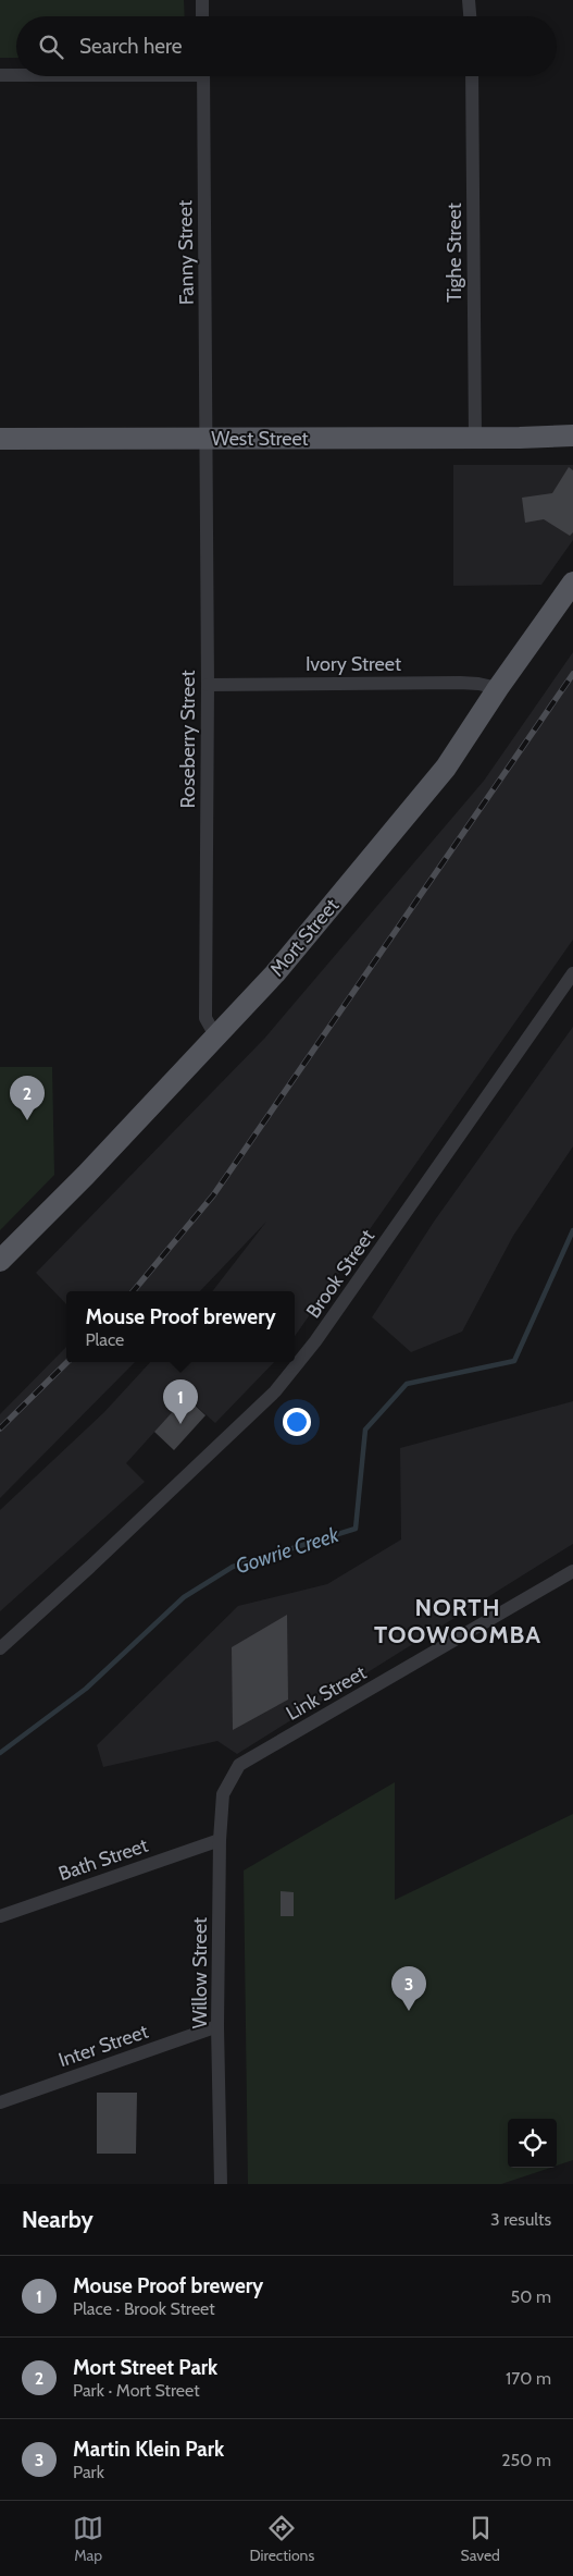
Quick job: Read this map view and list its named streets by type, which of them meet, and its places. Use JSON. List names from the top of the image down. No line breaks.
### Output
{"streets":{"main road":["West Street","Mort Street"],"street":["Fanny Street","Tighe Street","Ivory Street","Roseberry Street","Brook Street","Link Street","Bath Street","Willow Street","Inter Street"]},"crossings":[["Fanny Street","West Street"],["Fanny Street","Roseberry Street"],["Tighe Street","West Street"],["West Street","Roseberry Street"],["Ivory Street","Roseberry Street"],["Ivory Street","Mort Street"],["Roseberry Street","Mort Street"],["Link Street","Willow Street"],["Bath Street","Willow Street"],["Willow Street","Inter Street"]],"districts":["NORTH TOOWOOMBA"],"water":["Gowrie Creek"],"page":{"search":"Search here","pins":["2","1","3"],"popup":["Mouse Proof brewery","Place"],"heading":["Nearby","3 results"],"list":[{"mark":"1","name":"Mouse Proof brewery","note":"Place · Brook Street","value":"50 m"},{"mark":"2","name":"Mort Street Park","note":"Park · Mort Street","value":"170 m"},{"mark":"3","name":"Martin Klein Park","note":"Park","value":"250 m"}],"nav":["Map","Directions","Saved"]}}
